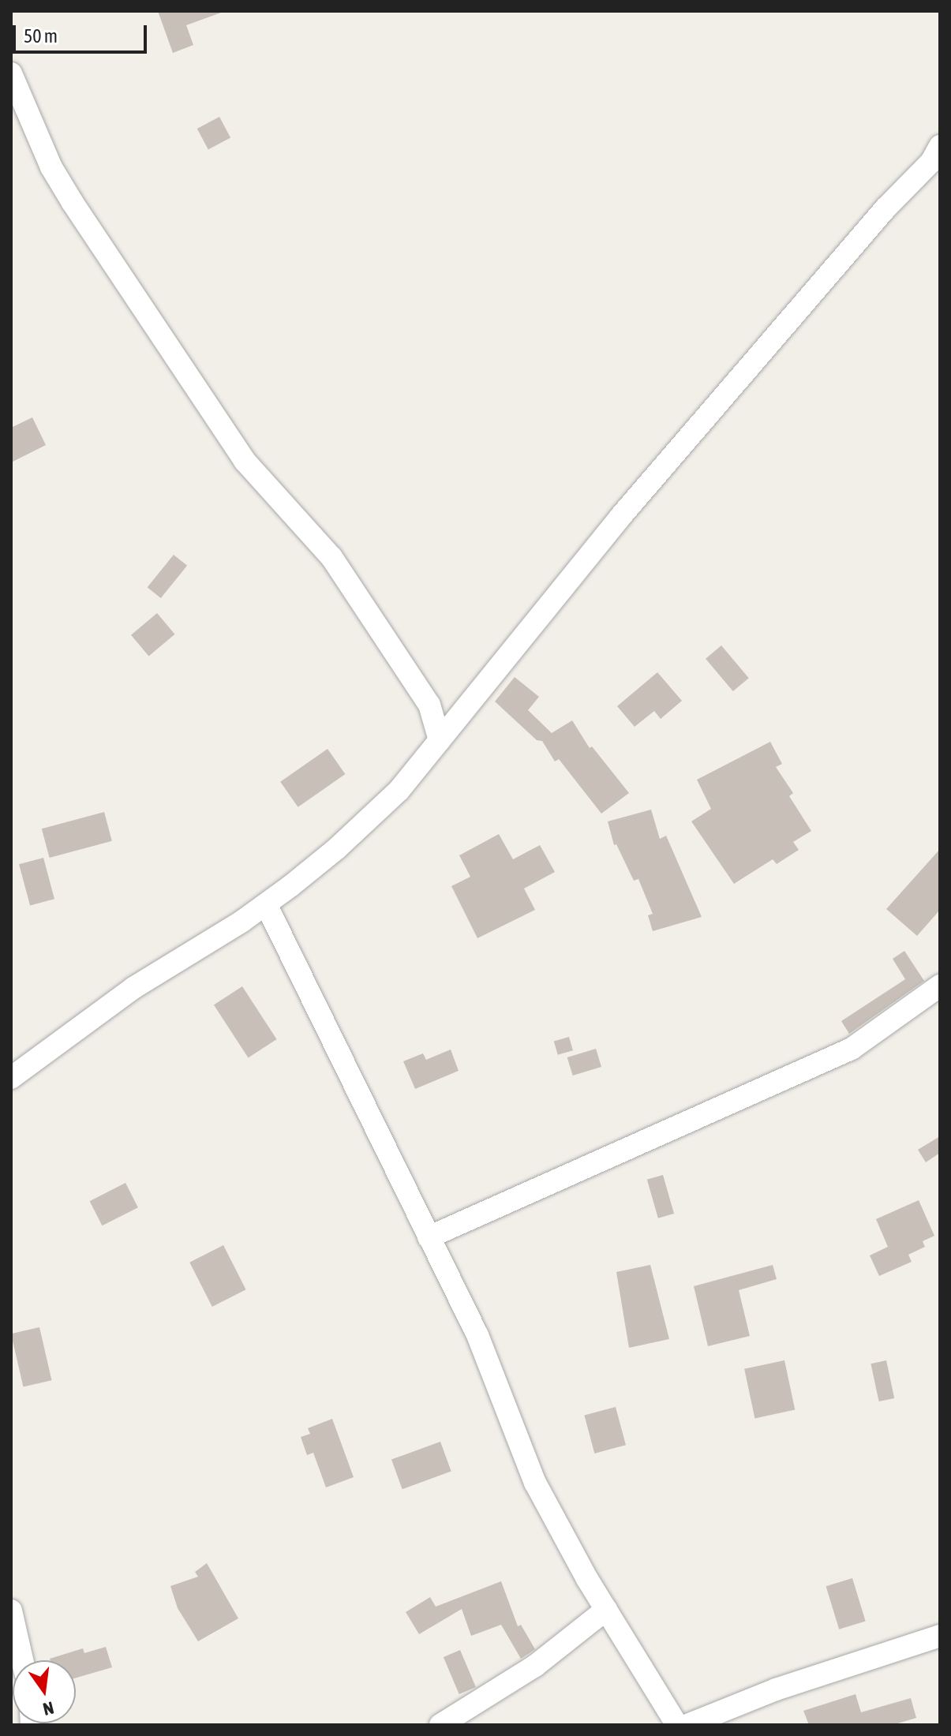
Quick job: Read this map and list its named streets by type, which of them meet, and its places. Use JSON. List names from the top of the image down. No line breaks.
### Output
{"scale_bar":"50 m","north":"bottom"}
